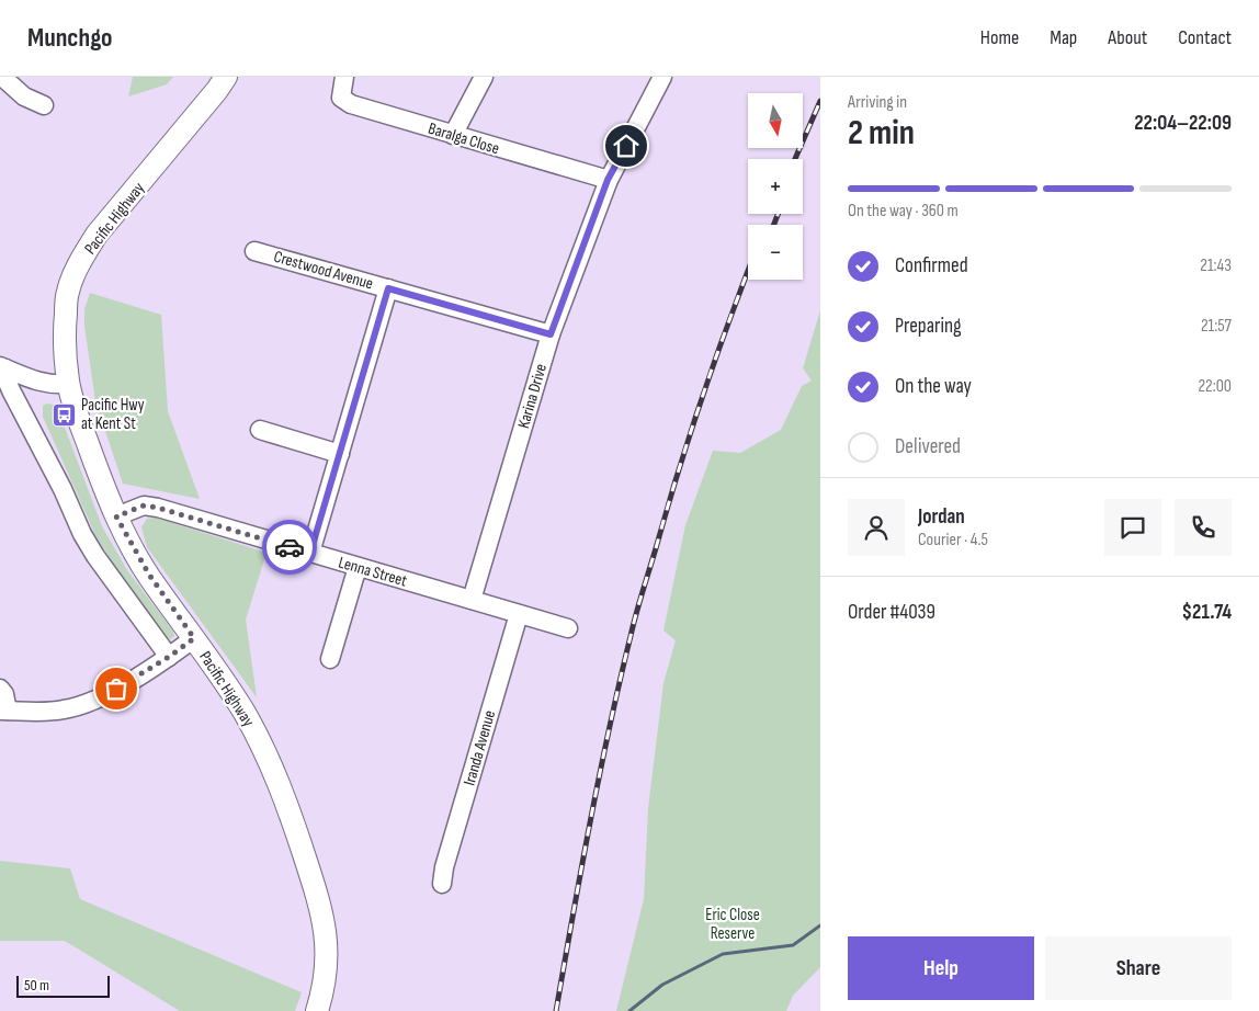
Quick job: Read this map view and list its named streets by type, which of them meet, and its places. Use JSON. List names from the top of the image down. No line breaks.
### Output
{"streets":{"main road":["Pacific Highway"],"street":["Baralga Close","Crestwood Avenue","Karina Drive","Lenna Street","Iranda Avenue"]},"crossings":[["Baralga Close","Karina Drive"],["Pacific Highway","Lenna Street"],["Crestwood Avenue","Karina Drive"],["Karina Drive","Lenna Street"],["Lenna Street","Iranda Avenue"]],"parks":["Eric Close Reserve"],"places":{"bus stop":["Pacific Hwy at Kent St"]},"scale_bar":"50 m","north":"bottom","page":{"header":"Munchgo","nav":["Home","Map","About","Contact"],"heading":["2 min","Arriving in","22:04–22:09"],"panel":["Jordan","Courier · 4.5","Order #4039","$21.74"],"map_buttons":["+","−"],"bar":"On the way · 360 m","list":[["Confirmed","21:43"],["Preparing","21:57"],["On the way","22:00"],"Delivered"],"buttons":["Help","Share"],"scale":"50 m"}}
